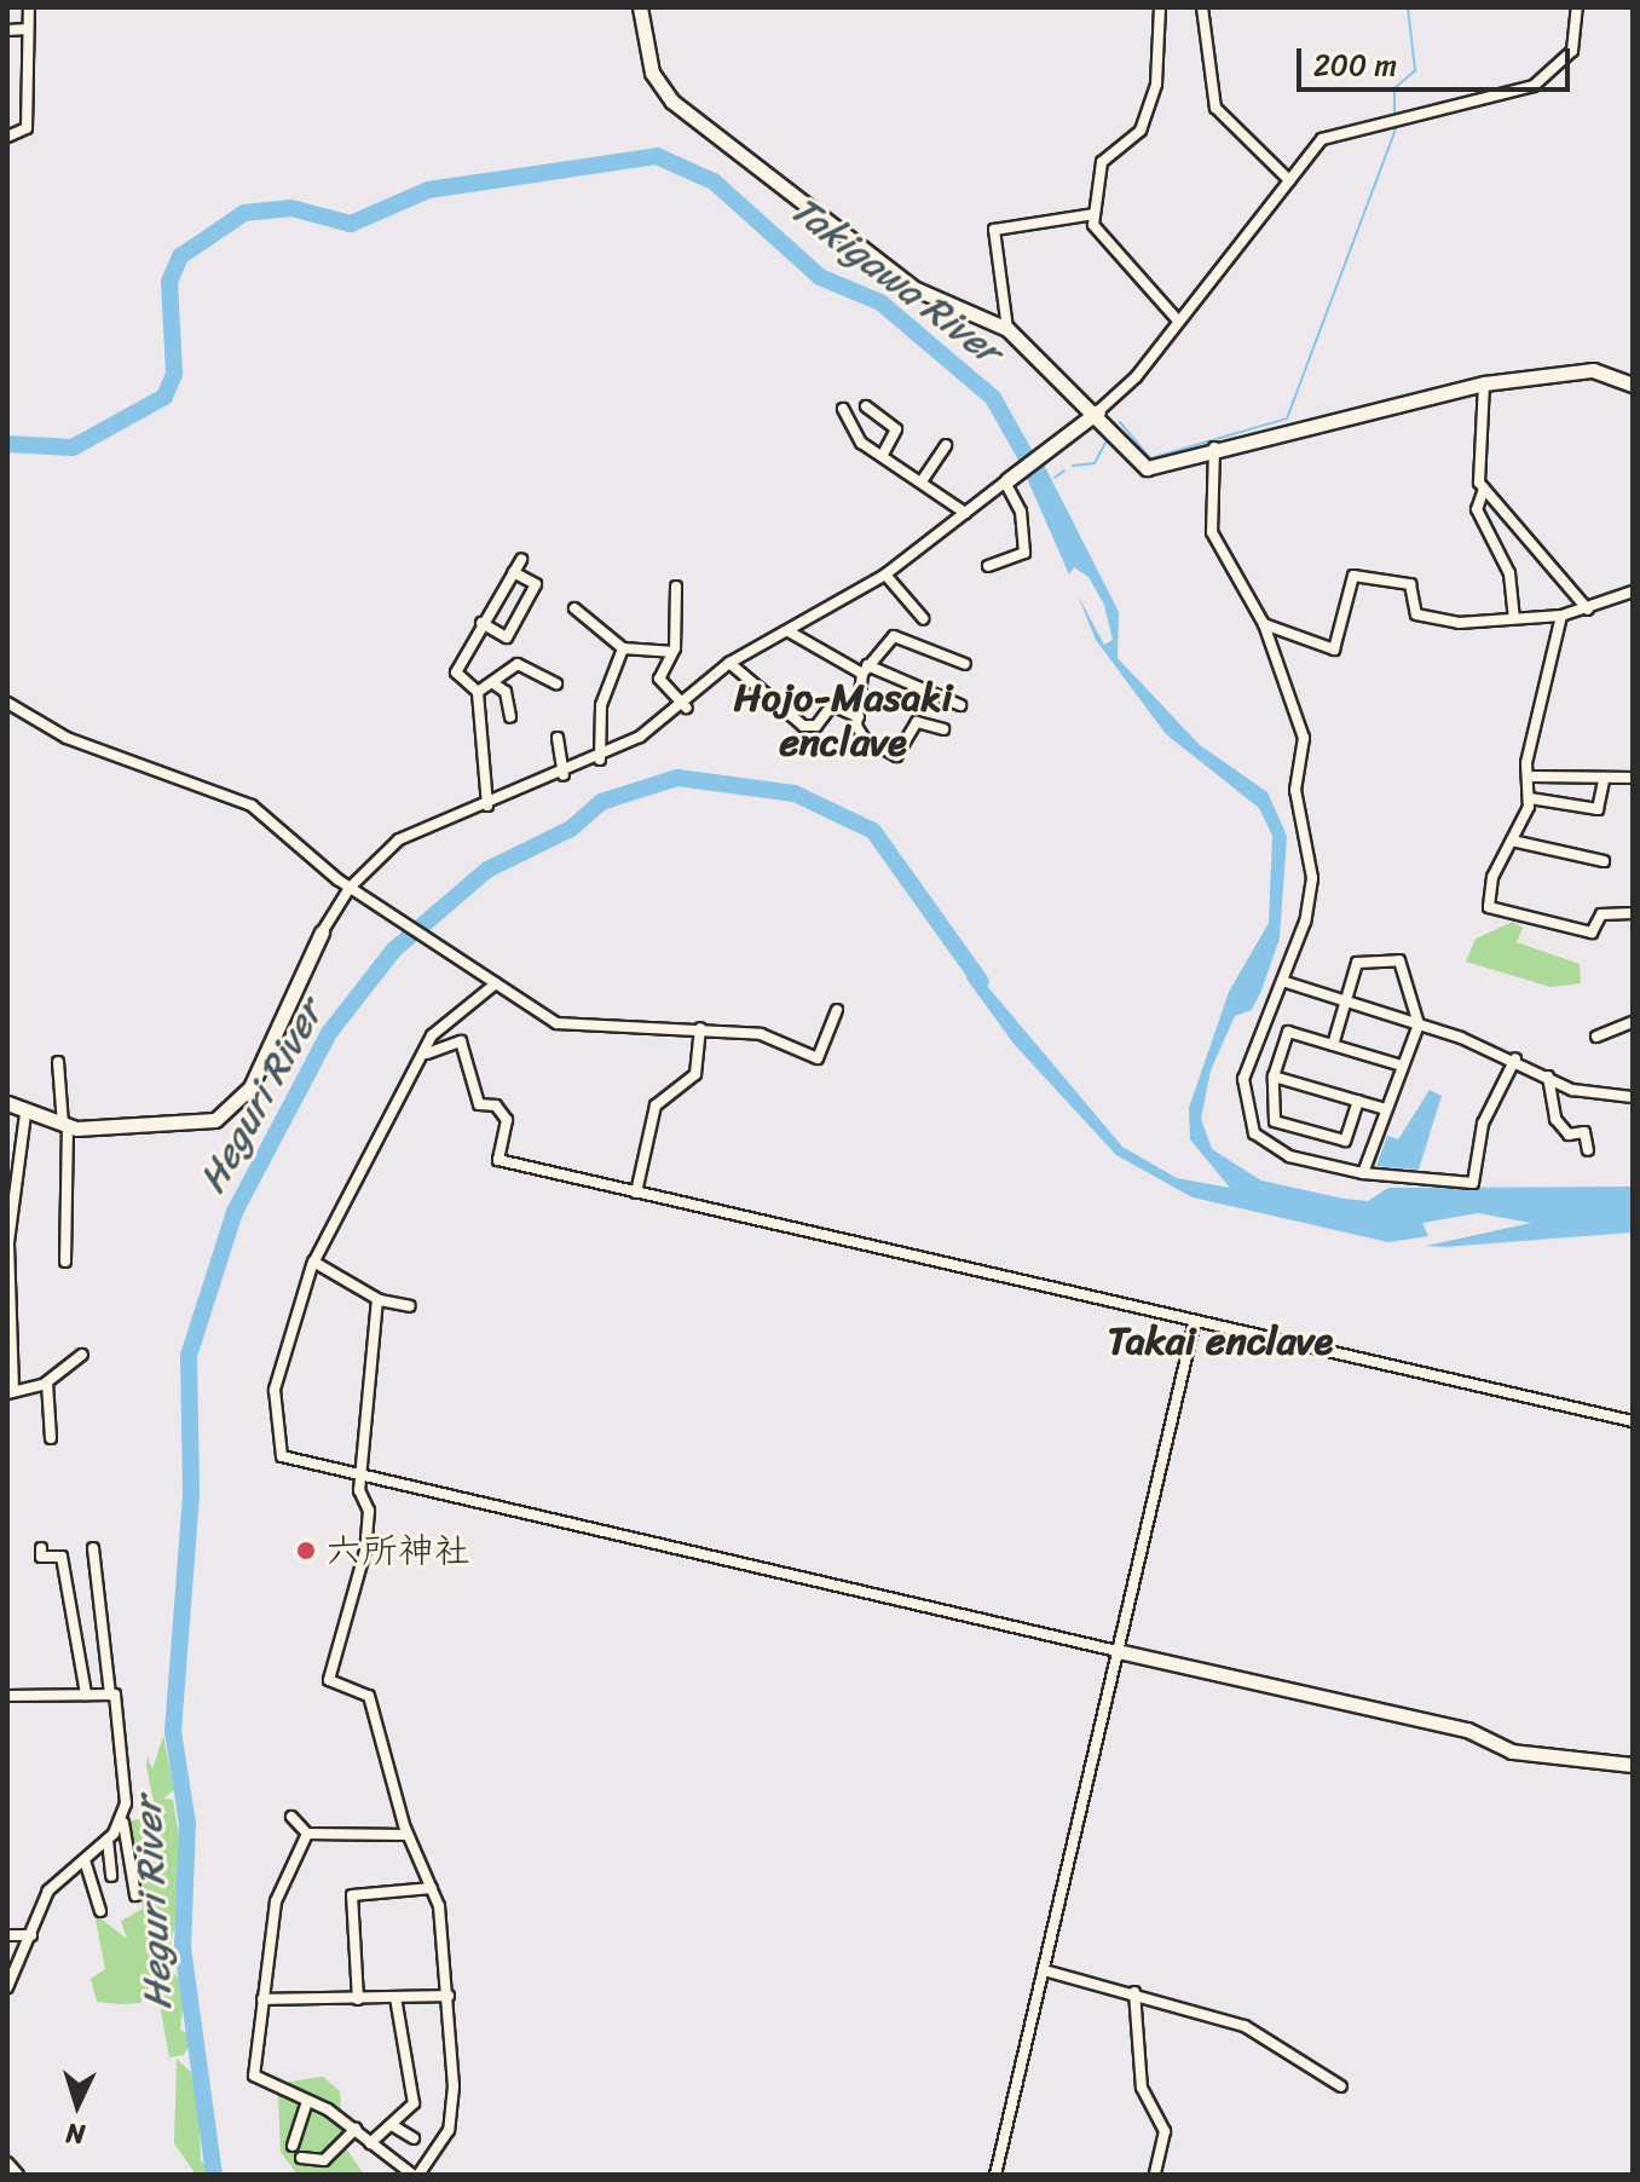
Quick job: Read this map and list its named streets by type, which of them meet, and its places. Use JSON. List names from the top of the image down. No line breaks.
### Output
{"districts":["Hojo-Masaki enclave","Takai enclave"],"water":["Takigawa River","Heguri River"],"places":["六所神社"],"scale_bar":"200 m","north":"bottom"}
